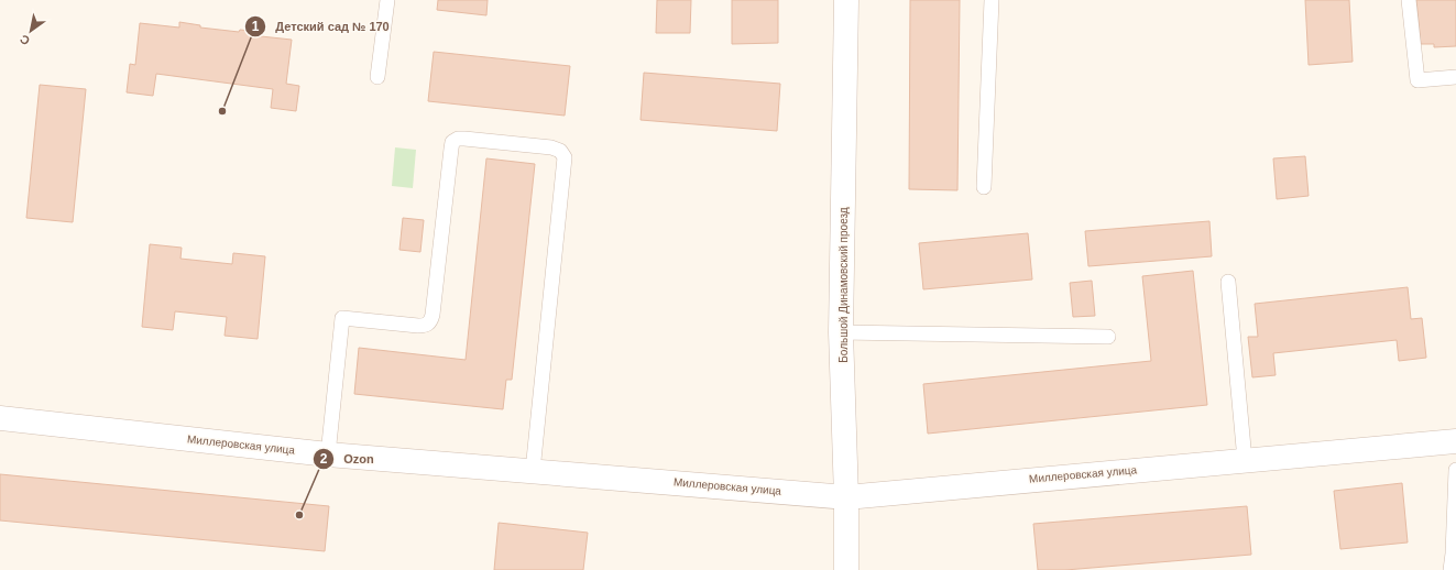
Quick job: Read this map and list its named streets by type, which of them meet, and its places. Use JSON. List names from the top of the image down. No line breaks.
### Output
{"streets":{"street":["Большой Динамовский проезд","Миллеровская улица"]},"crossings":[["Большой Динамовский проезд","Миллеровская улица"]],"places":["Детский сад № 170","Ozon"],"north":"bottom left"}
